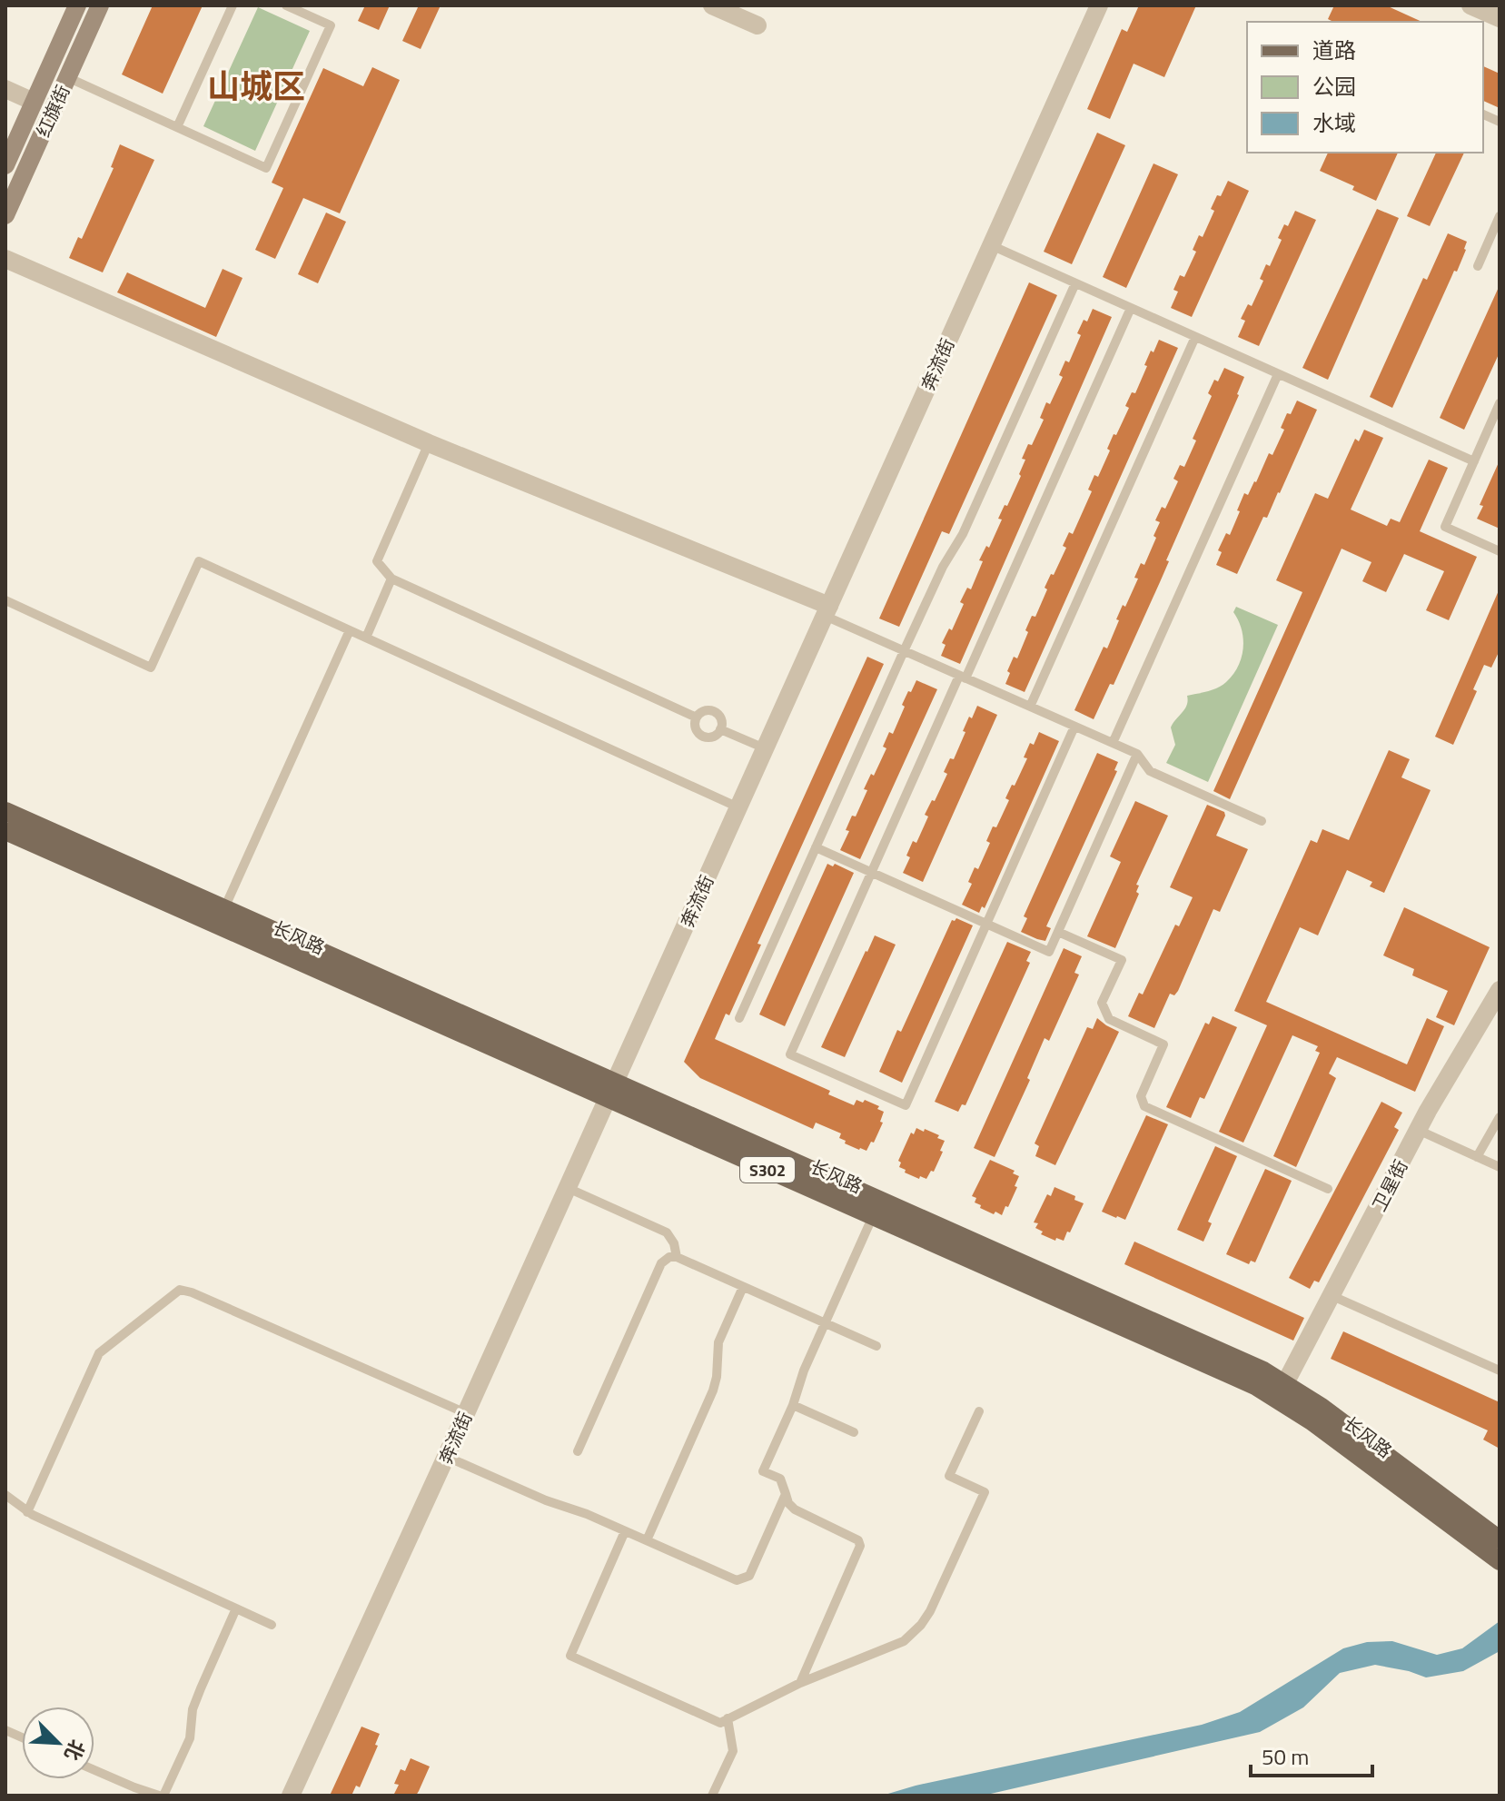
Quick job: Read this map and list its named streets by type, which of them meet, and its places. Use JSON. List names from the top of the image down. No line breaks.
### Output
{"streets":{"main road":["红旗街","长风路","S302"],"street":["奔流街","卫星街"]},"crossings":[["奔流街","长风路"],["长风路","卫星街"]],"districts":["山城区"],"legend":["道路","公园","水域"],"scale_bar":"50 m","north":"bottom right"}
